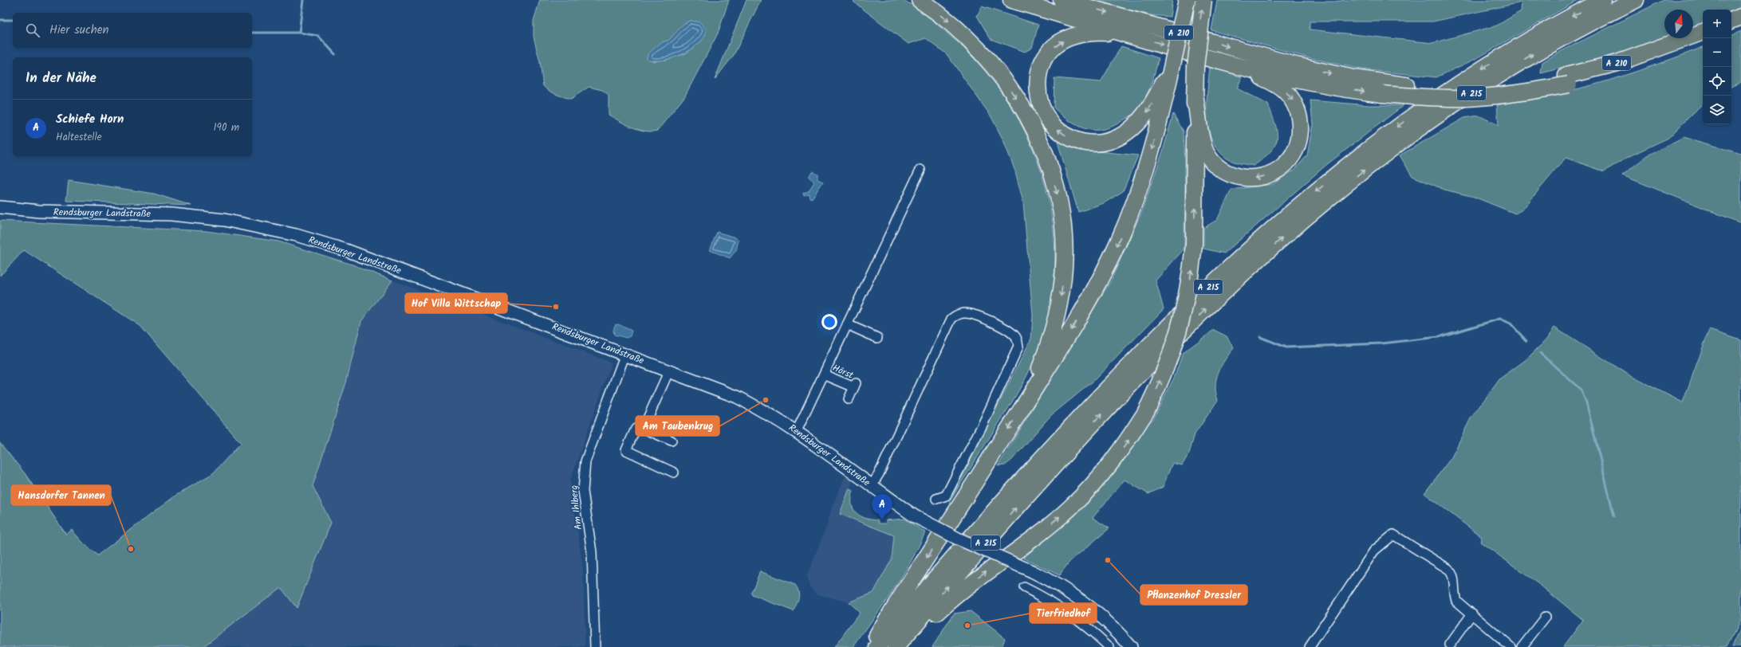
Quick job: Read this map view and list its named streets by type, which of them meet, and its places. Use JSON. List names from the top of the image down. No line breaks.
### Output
{"streets":{"highway":["A 210","A 215"],"street":["Rendsburger Landstraße","Hörst","Am Ihlberg"]},"crossings":[["Rendsburger Landstraße","Am Ihlberg"]],"places":["Hof Villa Wittschap","Am Taubenkrug","Hansdorfer Tannen","Pflanzenhof Dressler","Tierfriedhof"],"north":"top","page":{"map_buttons":["+","−"],"search":"Hier suchen","heading":"In der Nähe","list":[{"mark":"A","name":"Schiefe Horn","note":"Haltestelle","value":"190 m"}],"pins":"A"}}
